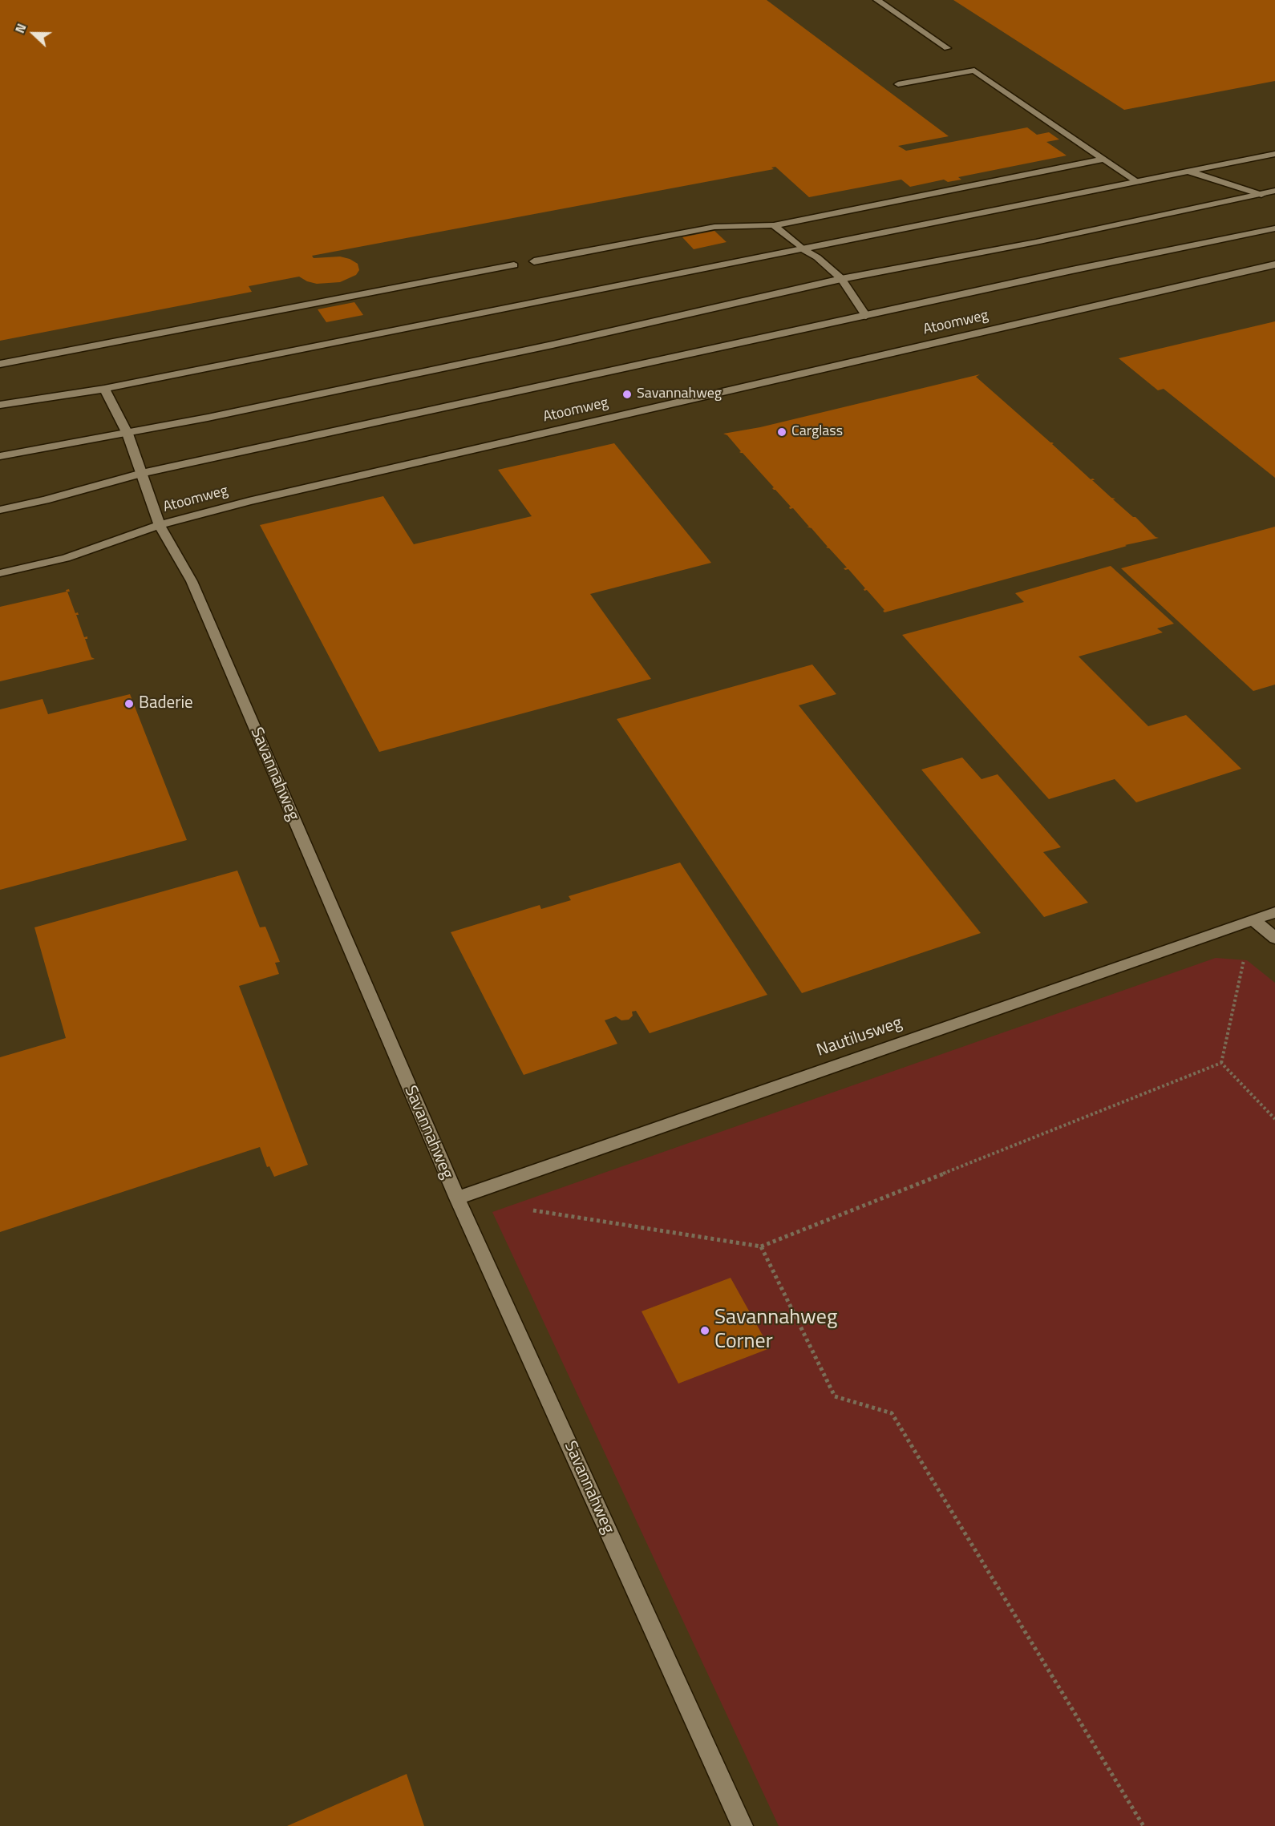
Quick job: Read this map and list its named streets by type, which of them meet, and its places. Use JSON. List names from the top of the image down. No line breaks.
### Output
{"streets":{"street":["Atoomweg","Savannahweg","Nautilusweg"]},"crossings":[["Atoomweg","Savannahweg"],["Savannahweg","Nautilusweg"]],"places":["Savannahweg","Carglass","Baderie","Savannahweg Corner"],"north":"left"}
